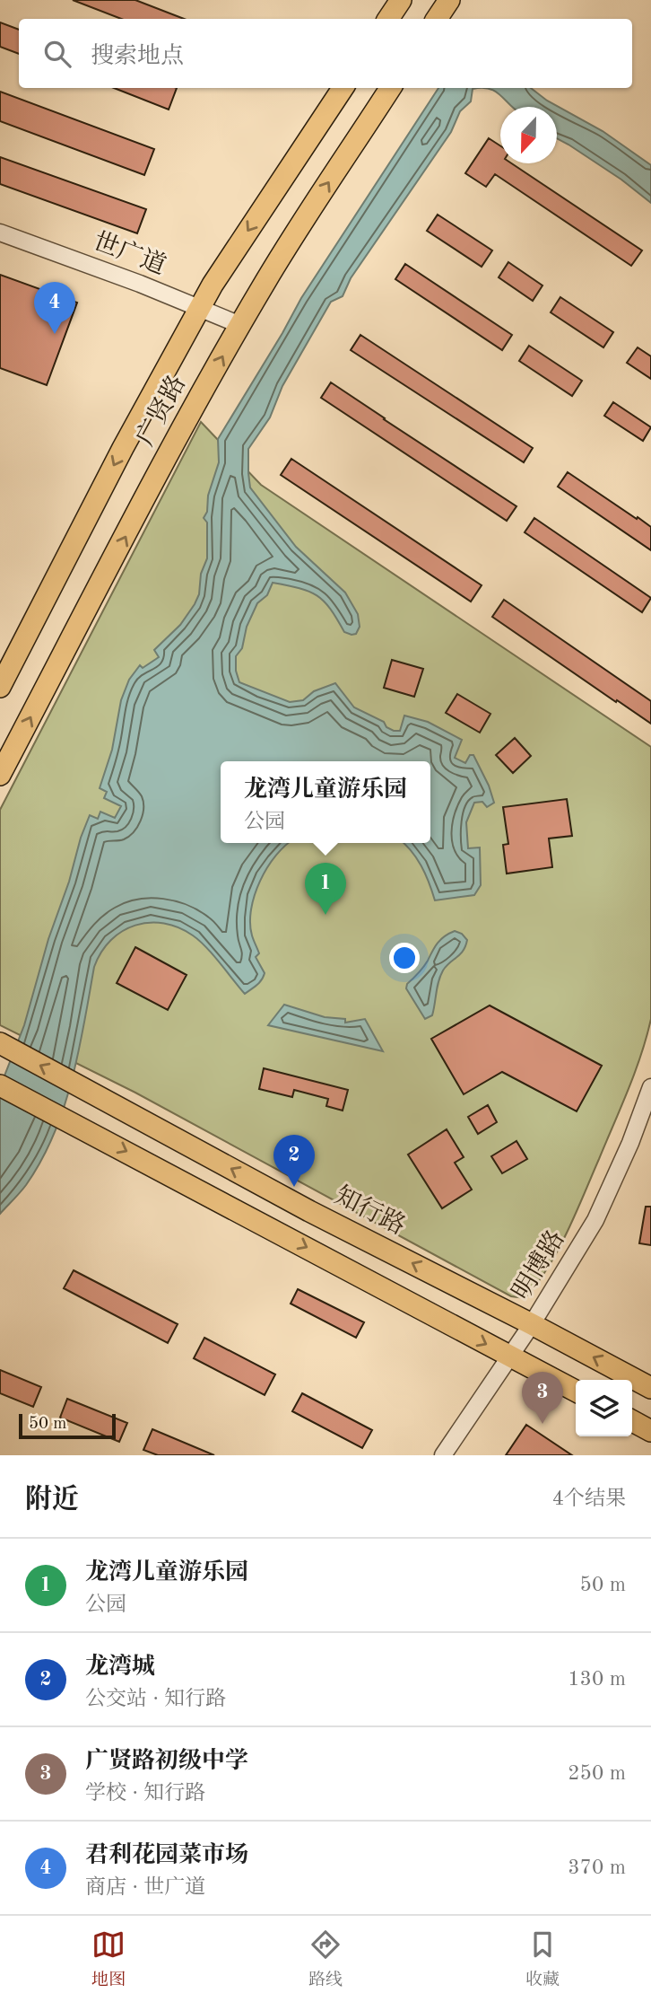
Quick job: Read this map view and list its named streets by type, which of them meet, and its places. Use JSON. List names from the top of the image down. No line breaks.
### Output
{"streets":{"main road":["广贤路","知行路"],"street":["世广道","明博路"]},"crossings":[["世广道","广贤路"],["知行路","明博路"]],"scale_bar":"50 m","north":"bottom","page":{"search":"搜索地点","pins":["4","1","2","3"],"popup":["龙湾儿童游乐园","公园"],"scale":"50 m","heading":["附近","4个结果"],"list":[{"mark":"1","name":"龙湾儿童游乐园","note":"公园","value":"50 m"},{"mark":"2","name":"龙湾城","note":"公交站 · 知行路","value":"130 m"},{"mark":"3","name":"广贤路初级中学","note":"学校 · 知行路","value":"250 m"},{"mark":"4","name":"君利花园菜市场","note":"商店 · 世广道","value":"370 m"}],"nav":["地图","路线","收藏"]}}
